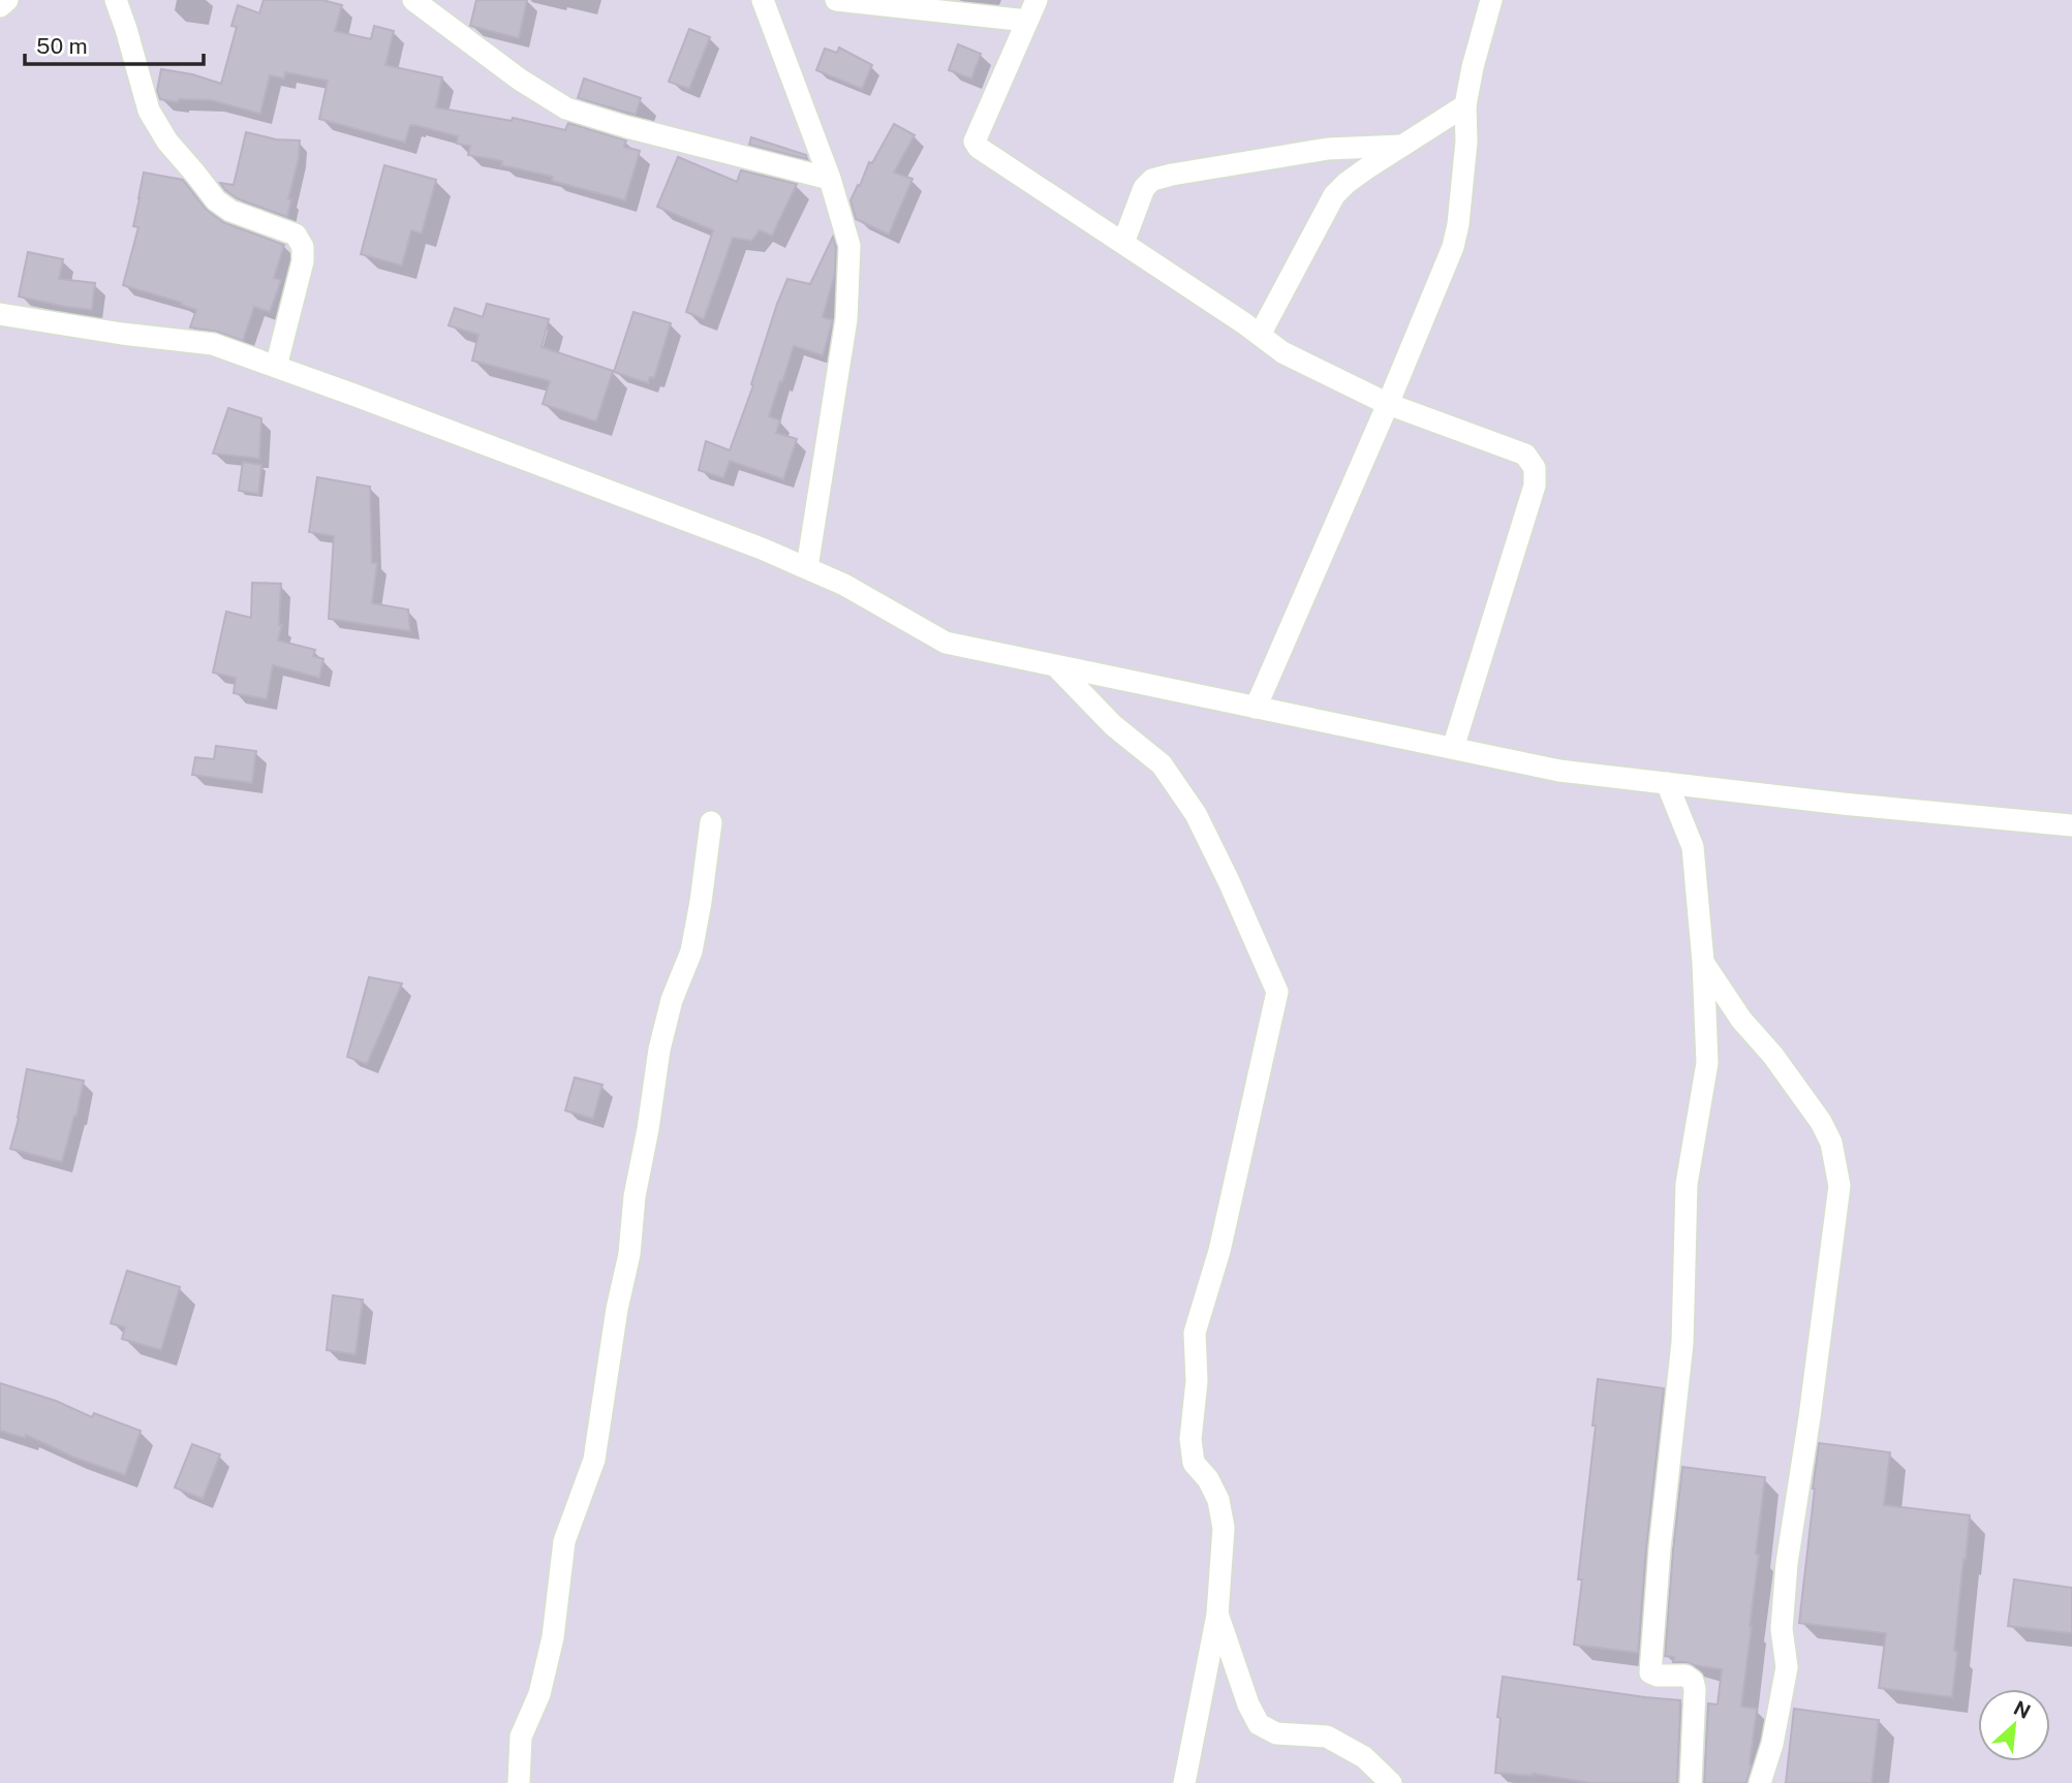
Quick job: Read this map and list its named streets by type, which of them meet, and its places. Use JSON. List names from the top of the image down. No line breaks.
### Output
{"scale_bar":"50 m","north":"top right"}
